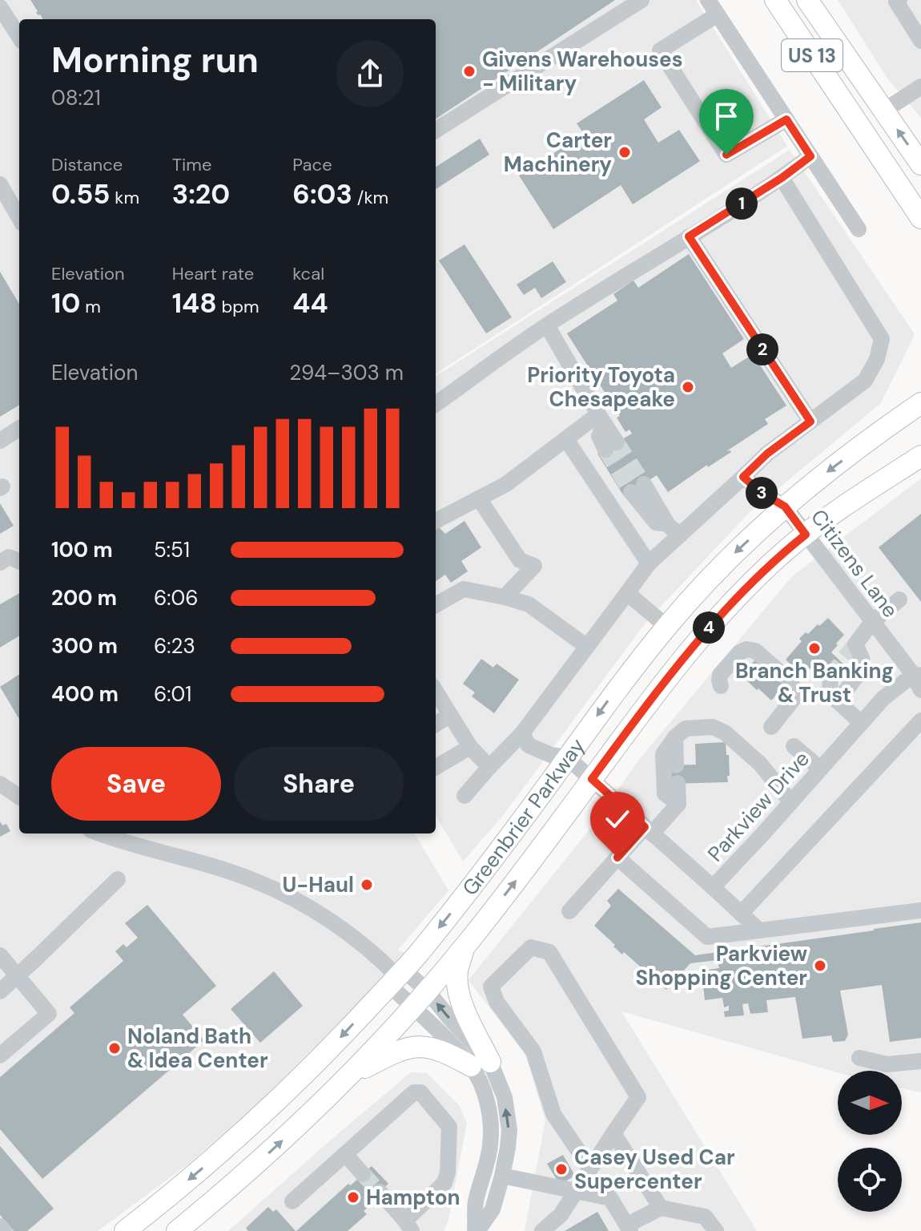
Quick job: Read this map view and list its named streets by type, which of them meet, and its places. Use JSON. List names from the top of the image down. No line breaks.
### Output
{"streets":{"main road":["US 13","Greenbrier Parkway"],"street":["Citizens Lane","Parkview Drive"]},"crossings":[["Citizens Lane","Parkview Drive"],["Citizens Lane","Greenbrier Parkway"],["Parkview Drive","Greenbrier Parkway"]],"places":["Givens Warehouses - Military","Carter Machinery","Priority Toyota Chesapeake","Branch Banking & Trust","U-Haul","Parkview Shopping Center","Noland Bath & Idea Center","Casey Used Car Supercenter","Hampton"],"north":"right","page":{"heading":["Morning run","08:21"],"stats":[["Distance","0.55 km"],["Time","3:20"],["Pace","6:03 /km"],["Elevation","10 m"],["Heart rate","148 bpm"],["kcal","44"]],"pins":["1","2","3","4"],"chart":["Elevation","294–303 m"],"list":[{"name":"100 m","note":"5:51"},{"name":"200 m","note":"6:06"},{"name":"300 m","note":"6:23"},{"name":"400 m","note":"6:01"}],"buttons":["Save","Share"]}}
